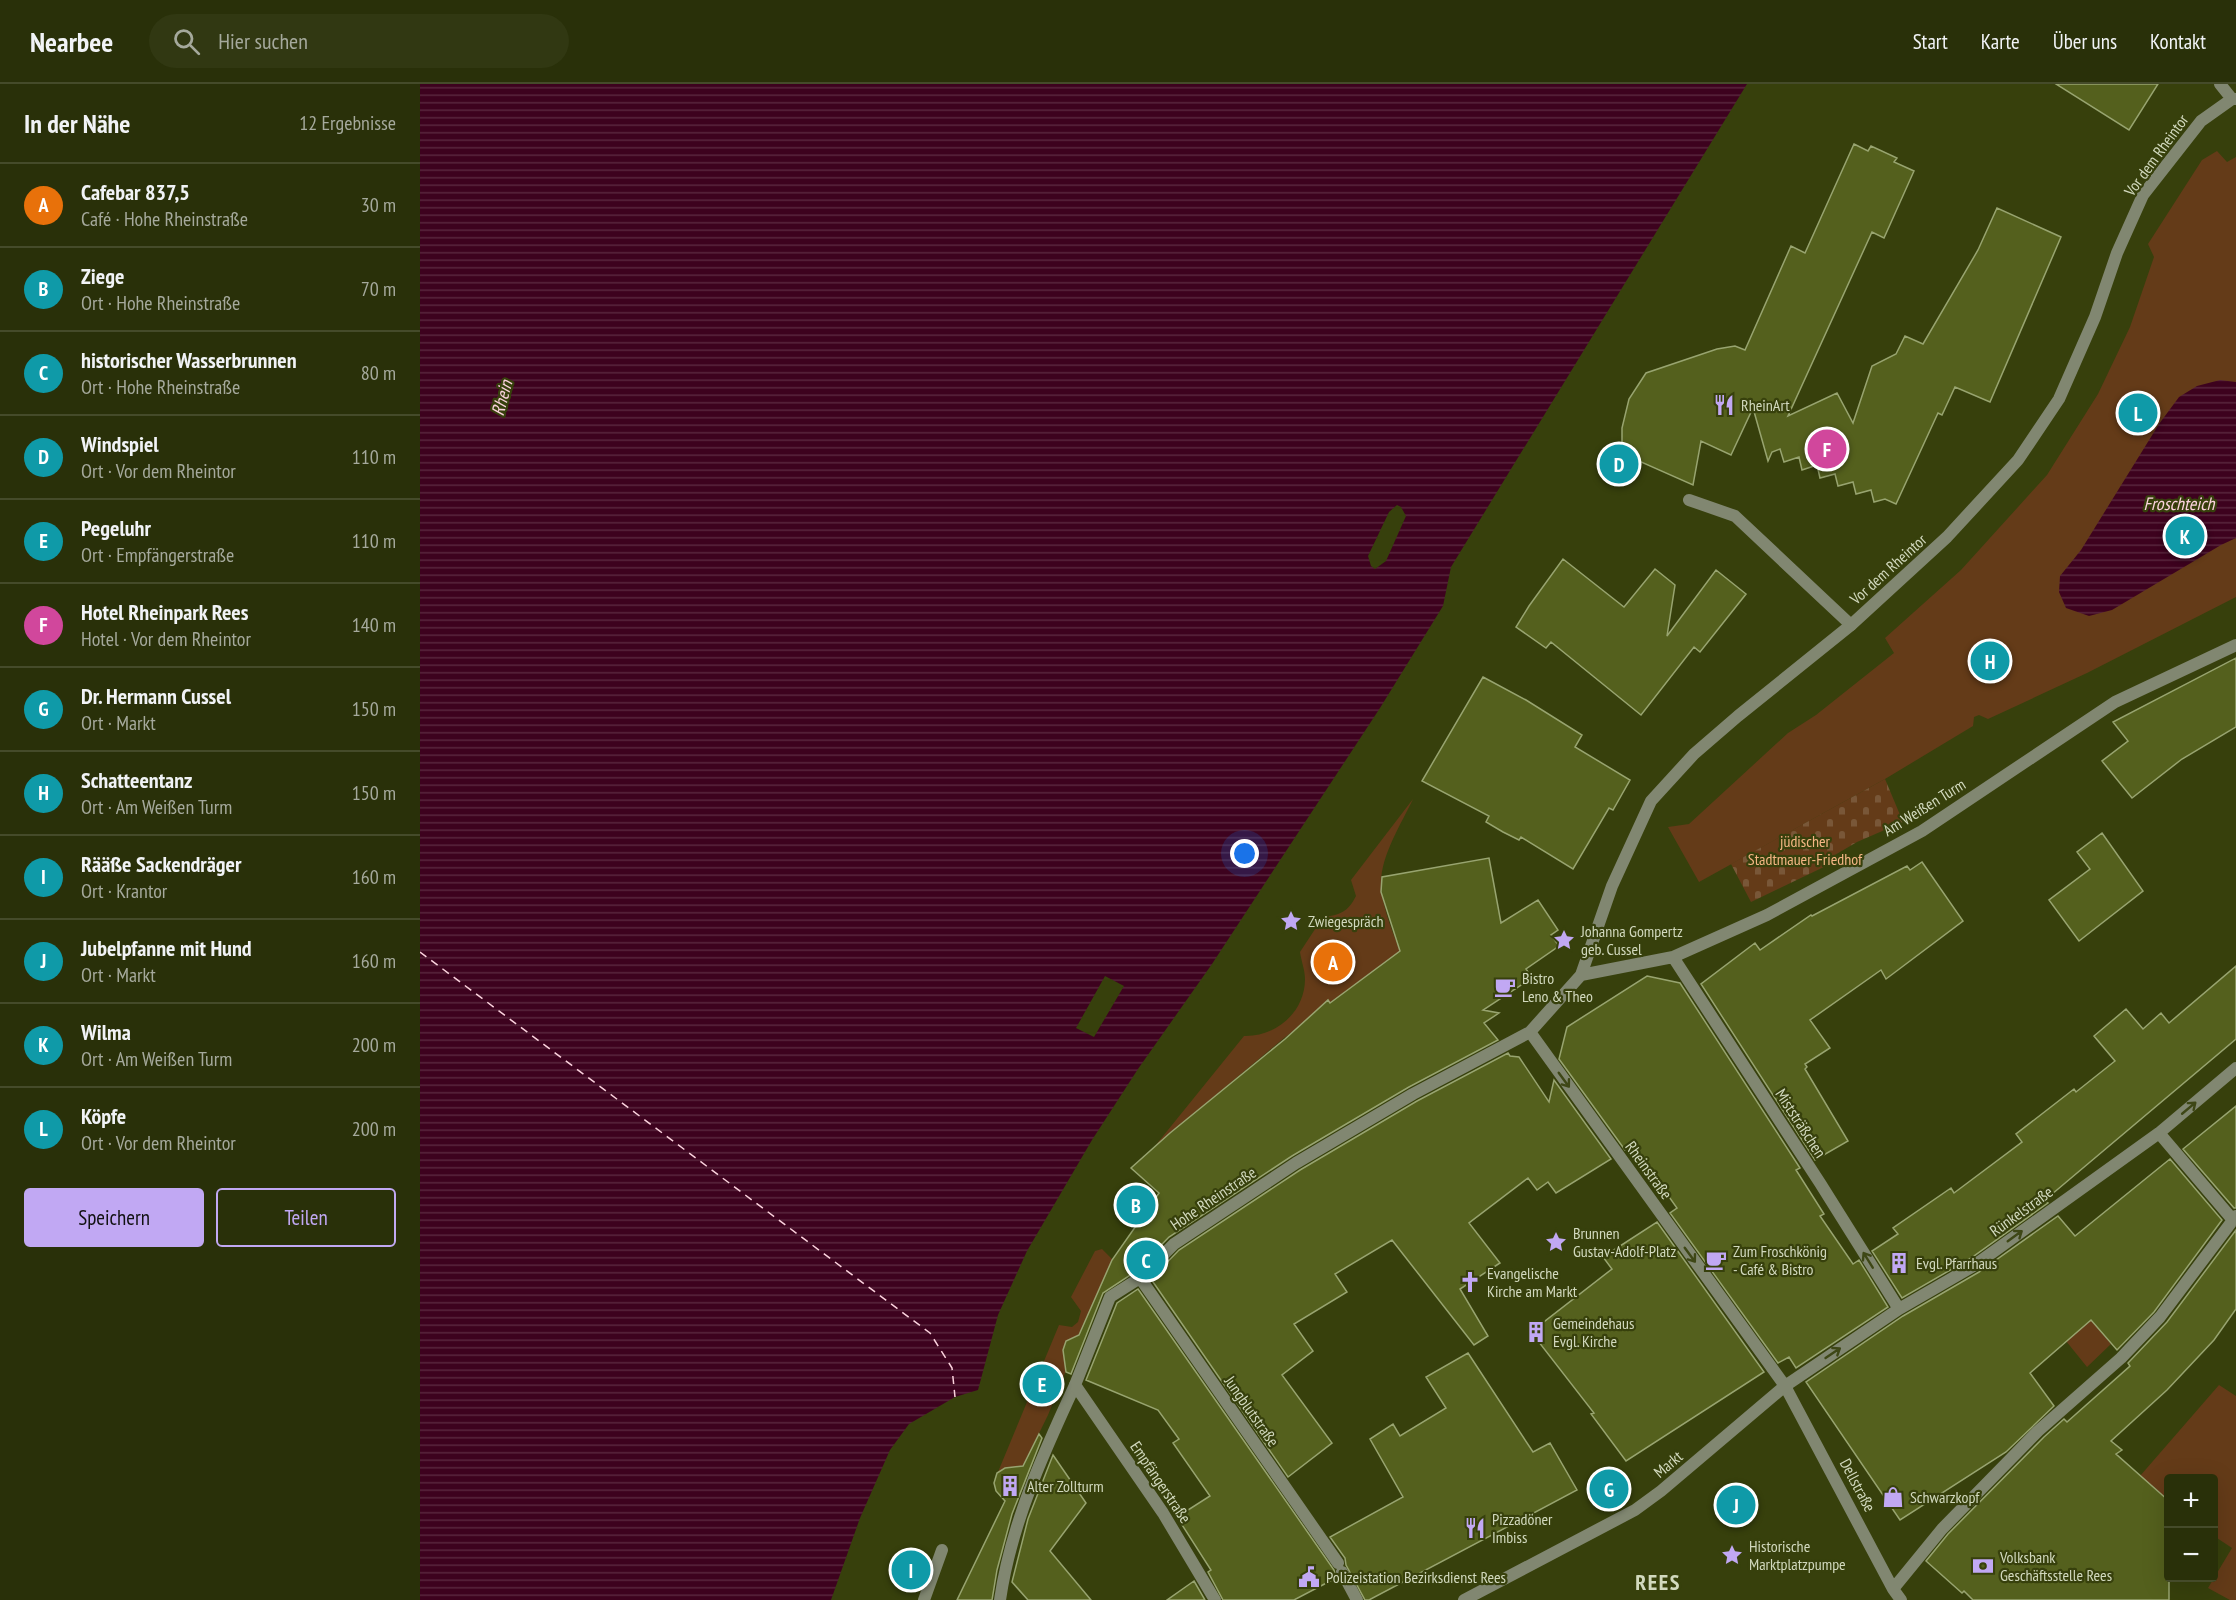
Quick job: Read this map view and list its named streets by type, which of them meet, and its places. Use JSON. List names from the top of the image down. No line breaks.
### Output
{"streets":{"street":["Vor dem Rheintor","Am Weißen Turm","Miststräßchen","Rheinstraße","Hohe Rheinstraße","Rünkelstraße","Jungblutstraße","Markt","Empfängerstraße","Dellstraße"]},"crossings":[["Vor dem Rheintor","Am Weißen Turm"],["Vor dem Rheintor","Rheinstraße"],["Vor dem Rheintor","Hohe Rheinstraße"],["Am Weißen Turm","Miststräßchen"],["Miststräßchen","Rünkelstraße"],["Rheinstraße","Hohe Rheinstraße"],["Rheinstraße","Rünkelstraße"],["Rheinstraße","Markt"],["Rheinstraße","Dellstraße"],["Hohe Rheinstraße","Jungblutstraße"],["Hohe Rheinstraße","Empfängerstraße"],["Rünkelstraße","Markt"],["Rünkelstraße","Dellstraße"],["Markt","Dellstraße"]],"one_way":["Miststräßchen","Rheinstraße","Rünkelstraße"],"districts":["REES"],"water":["Rhein","Froschteich"],"parks":["jüdischer Stadtmauer-Friedhof"],"places":{"restaurant":["RheinArt","Pizzadöner Imbiss"],"place":["Zwiegespräch","Johanna Gompertz geb. Cussel","Brunnen Gustav-Adolf-Platz","Historische Marktplatzpumpe"],"cafe":["Bistro Leno & Theo","Zum Froschkönig - Café & Bistro"],"building":["Evgl. Pfarrhaus","Gemeindehaus Evgl. Kirche","Alter Zollturm"],"church":["Evangelische Kirche am Markt"],"shop":["Schwarzkopf"],"bank":["Volksbank Geschäftsstelle Rees"],"public building":["Polizeistation Bezirksdienst Rees"]},"page":{"header":"Nearbee","search":"Hier suchen","nav":["Start","Karte","Über uns","Kontakt"],"heading":["In der Nähe","12 Ergebnisse"],"list":[{"mark":"A","name":"Cafebar 837,5","note":"Café · Hohe Rheinstraße","value":"30 m"},{"mark":"B","name":"Ziege","note":"Ort · Hohe Rheinstraße","value":"70 m"},{"mark":"C","name":"historischer Wasserbrunnen","note":"Ort · Hohe Rheinstraße","value":"80 m"},{"mark":"D","name":"Windspiel","note":"Ort · Vor dem Rheintor","value":"110 m"},{"mark":"E","name":"Pegeluhr","note":"Ort · Empfängerstraße","value":"110 m"},{"mark":"F","name":"Hotel Rheinpark Rees","note":"Hotel · Vor dem Rheintor","value":"140 m"},{"mark":"G","name":"Dr. Hermann Cussel","note":"Ort · Markt","value":"150 m"},{"mark":"H","name":"Schatteentanz","note":"Ort · Am Weißen Turm","value":"150 m"},{"mark":"I","name":"Rääße Sackendräger","note":"Ort · Krantor","value":"160 m"},{"mark":"J","name":"Jubelpfanne mit Hund","note":"Ort · Markt","value":"160 m"},{"mark":"K","name":"Wilma","note":"Ort · Am Weißen Turm","value":"200 m"},{"mark":"L","name":"Köpfe","note":"Ort · Vor dem Rheintor","value":"200 m"}],"pins":["L","F","D","K","H","A","B","C","E","G","J","I"],"buttons":["Speichern","Teilen"],"map_buttons":["+","−"]}}
